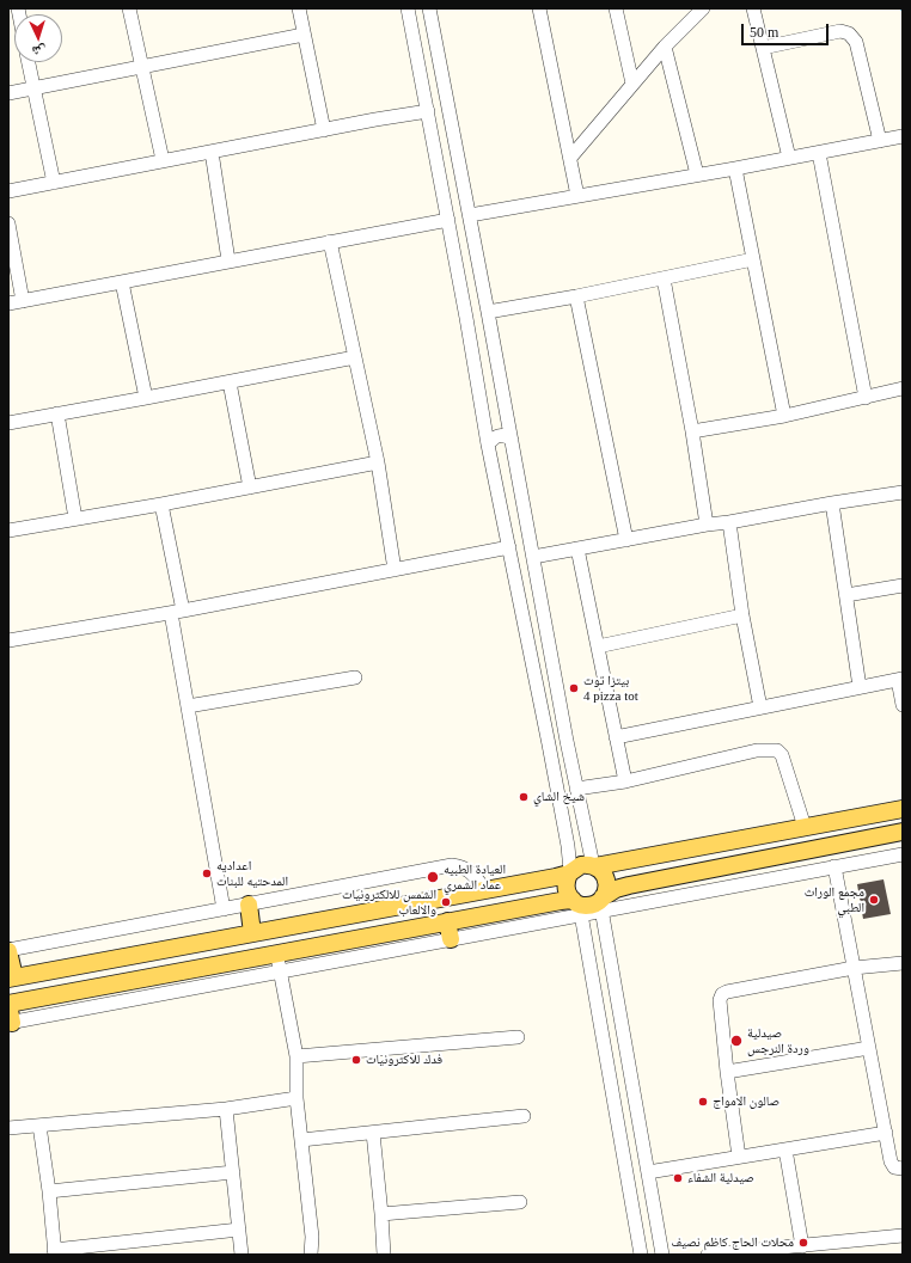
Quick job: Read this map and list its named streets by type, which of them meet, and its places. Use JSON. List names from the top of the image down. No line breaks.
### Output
{"places":["بيتزا توت 4 pizza tot","شيخ الشاي","اعداديه المدحتيه للبنات","العيادة الطبيه عماد الشمري","مجمع الوراث الطبي","الشمس للالكترونيات والالعاب","صيدلية وردة النرجس","فدك للاكترونيات","صالون الامواج","صيدلية الشفاء","محلات الحاج كاظم نصيف"],"scale_bar":"50 m","north":"bottom"}
